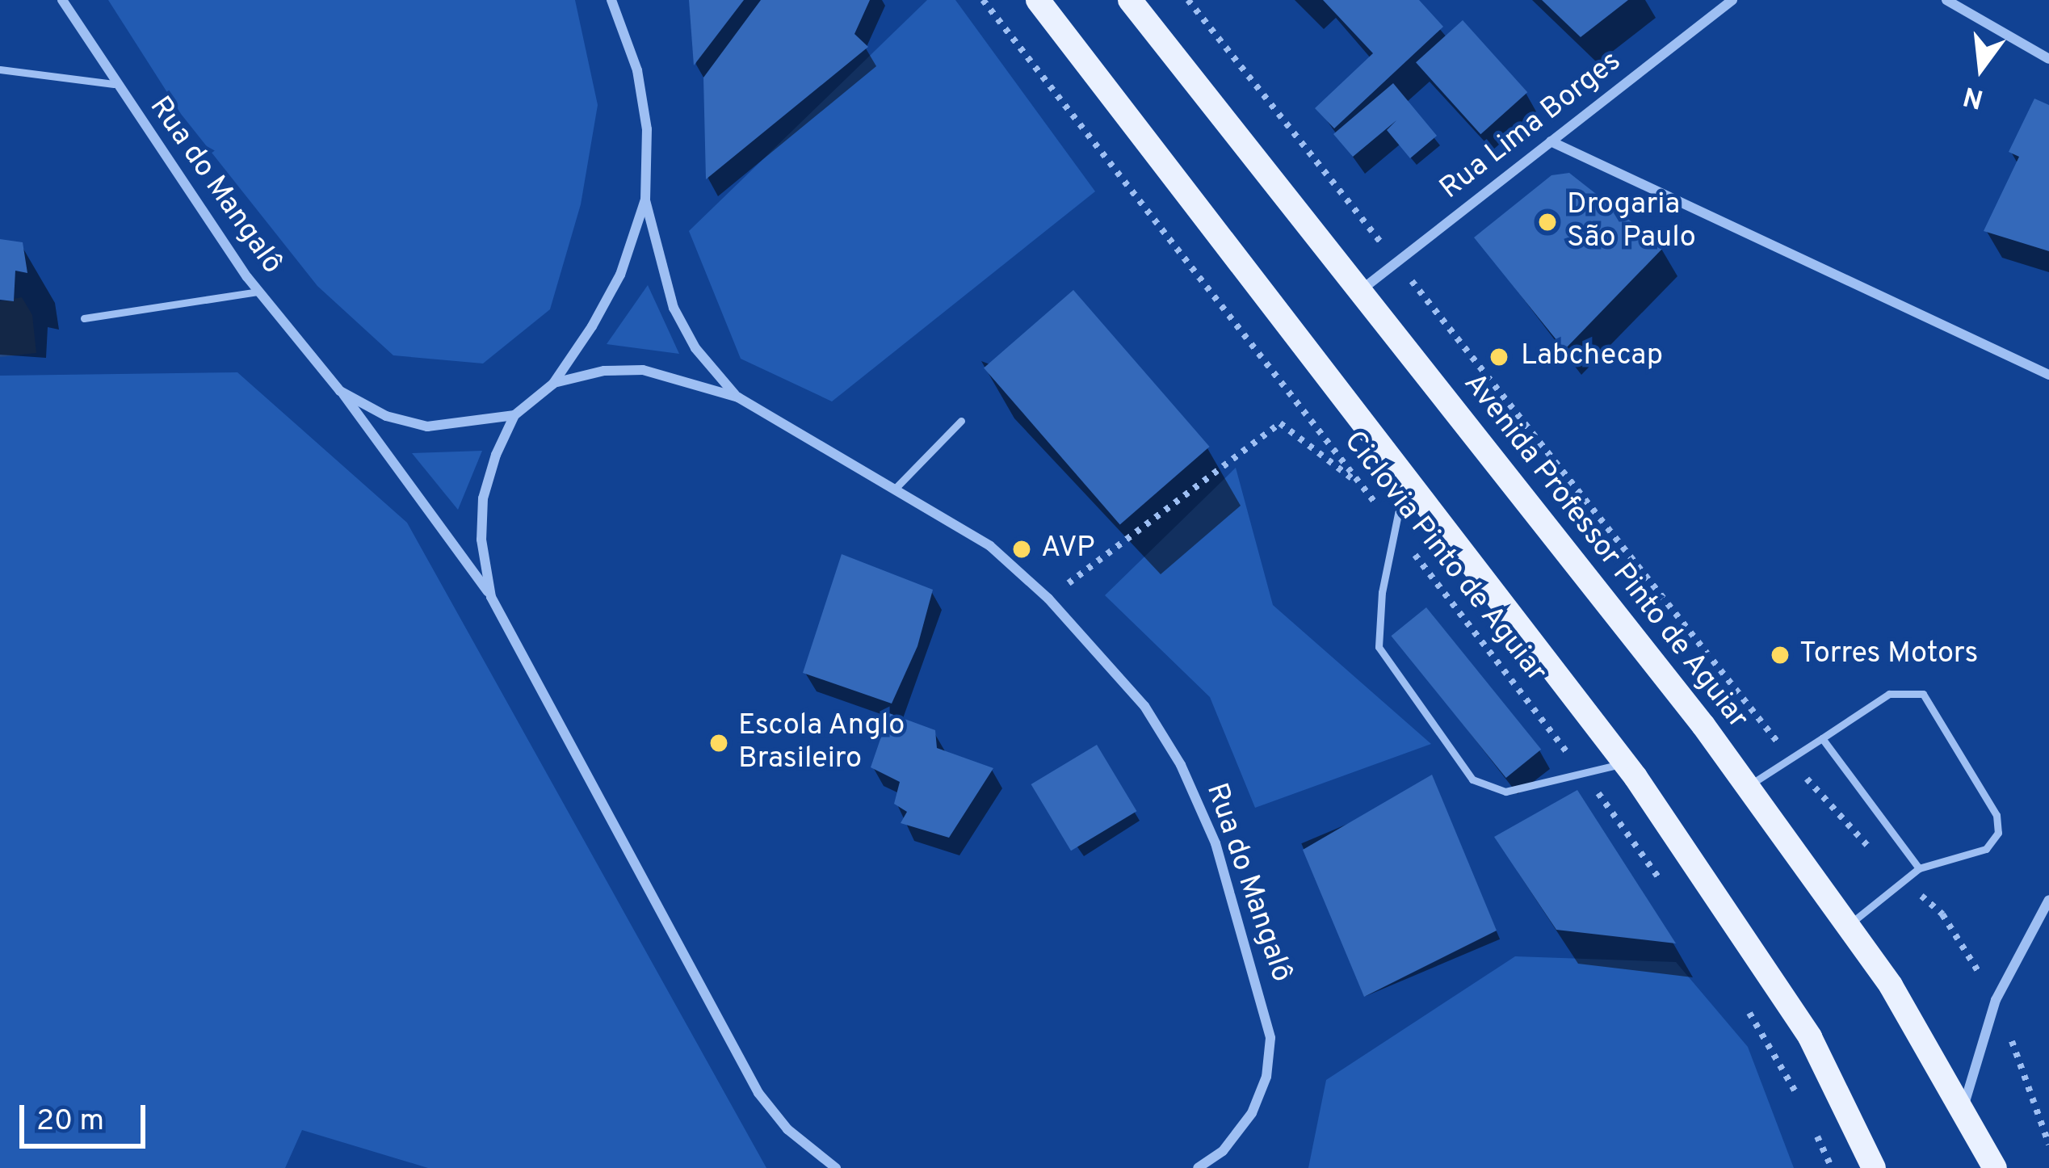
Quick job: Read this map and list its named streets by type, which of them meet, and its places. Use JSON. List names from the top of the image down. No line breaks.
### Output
{"streets":{"main road":["Avenida Professor Pinto de Aguiar"],"street":["Rua Lima Borges","Rua do Mangalô"],"path":["Ciclovia Pinto de Aguiar"]},"crossings":[["Rua Lima Borges","Avenida Professor Pinto de Aguiar"]],"places":["Drogaria São Paulo","Labchecap","AVP","Torres Motors","Escola Anglo Brasileiro"],"scale_bar":"20 m","north":"bottom"}
